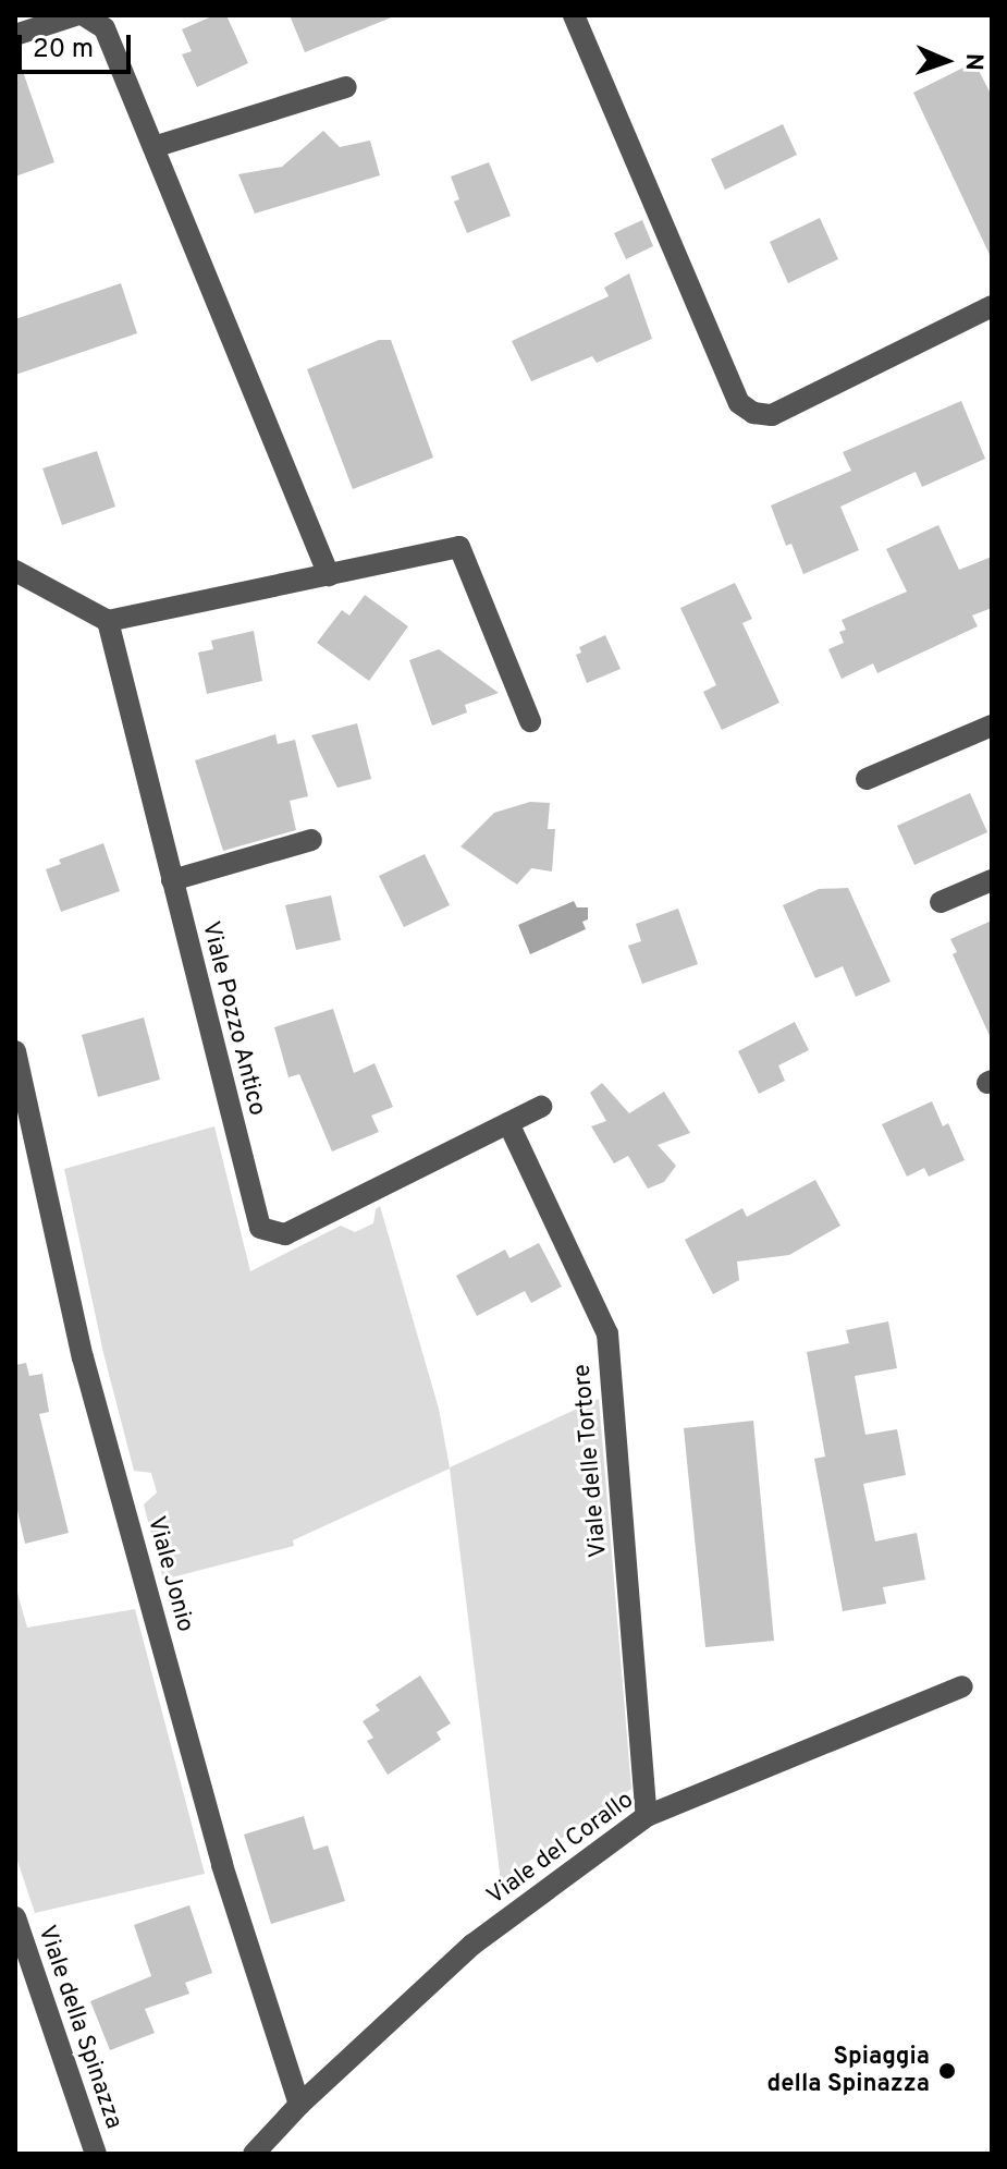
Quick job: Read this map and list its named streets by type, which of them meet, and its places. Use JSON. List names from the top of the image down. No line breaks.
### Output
{"streets":{"street":["Viale Pozzo Antico","Viale delle Tortore","Viale Jonio","Viale del Corallo","Viale della Spinazza"]},"crossings":[["Viale Pozzo Antico","Viale delle Tortore"],["Viale delle Tortore","Viale del Corallo"],["Viale Jonio","Viale del Corallo"]],"places":["Spiaggia della Spinazza"],"scale_bar":"20 m","north":"right"}
